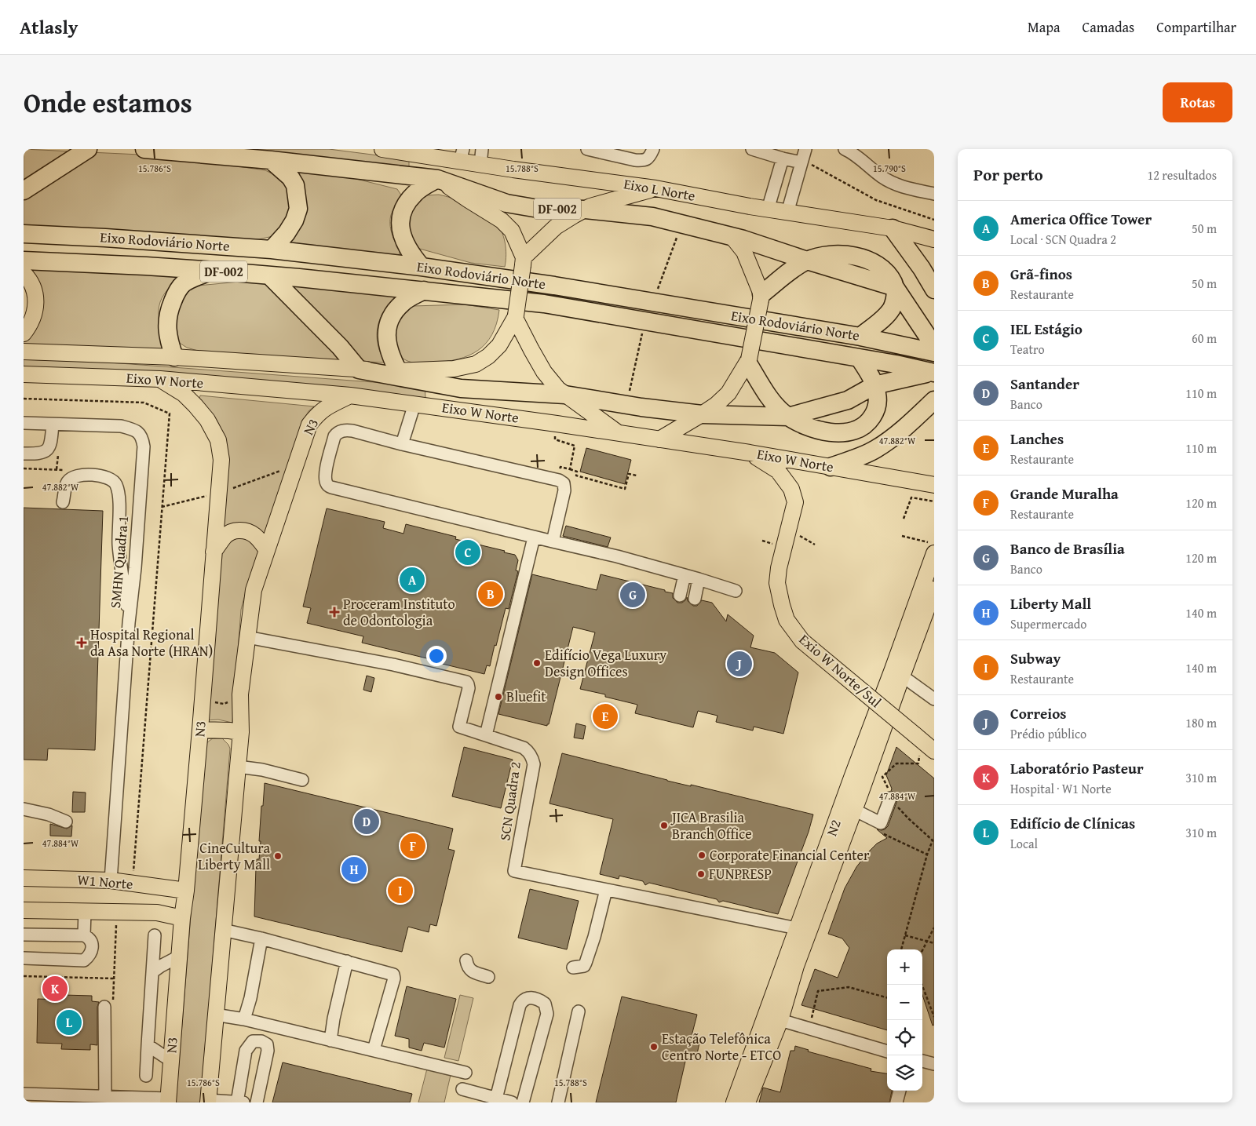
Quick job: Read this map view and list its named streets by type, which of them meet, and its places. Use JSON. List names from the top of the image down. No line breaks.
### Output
{"streets":{"highway":["DF-002","Eixo Rodoviário Norte"],"main road":["Eixo L Norte","Eixo W Norte","N3","Exio W Norte/Sul","N2","W1 Norte"],"street":["SMHN Quadra 1","SCN Quadra 2"]},"crossings":[["Eixo Rodoviário Norte","Eixo W Norte"],["Eixo W Norte","N3"],["Eixo W Norte","Exio W Norte/Sul"],["N3","SCN Quadra 2"],["N3","W1 Norte"],["SMHN Quadra 1","W1 Norte"],["SCN Quadra 2","N2"]],"places":{"health":["Proceram Instituto de Odontologia","Hospital Regional da Asa Norte (HRAN)"],"other":["Edifício Vega Luxury Design Offices","Bluefit","JICA Brasilia Branch Office","Corporate Financial Center","CineCultura Liberty Mall","FUNPRESP","Estação Telefônica Centro Norte - ETCO"]},"page":{"header":"Atlasly","nav":["Mapa","Camadas","Compartilhar"],"title":"Onde estamos","buttons":"Rotas","heading":["Por perto","12 resultados"],"list":[{"mark":"A","name":"America Office Tower","note":"Local · SCN Quadra 2","value":"50 m"},{"mark":"B","name":"Grã-finos","note":"Restaurante","value":"50 m"},{"mark":"C","name":"IEL Estágio","note":"Teatro","value":"60 m"},{"mark":"D","name":"Santander","note":"Banco","value":"110 m"},{"mark":"E","name":"Lanches","note":"Restaurante","value":"110 m"},{"mark":"F","name":"Grande Muralha","note":"Restaurante","value":"120 m"},{"mark":"G","name":"Banco de Brasília","note":"Banco","value":"120 m"},{"mark":"H","name":"Liberty Mall","note":"Supermercado","value":"140 m"},{"mark":"I","name":"Subway","note":"Restaurante","value":"140 m"},{"mark":"J","name":"Correios","note":"Prédio público","value":"180 m"},{"mark":"K","name":"Laboratório Pasteur","note":"Hospital · W1 Norte","value":"310 m"},{"mark":"L","name":"Edifício de Clínicas","note":"Local","value":"310 m"}],"pins":["C","A","B","G","J","E","D","F","H","I","K","L"],"map_buttons":["+","−"]},"coordinates":["15.786°S","15.788°S","15.790°S","47.882°W","47.884°W"]}
